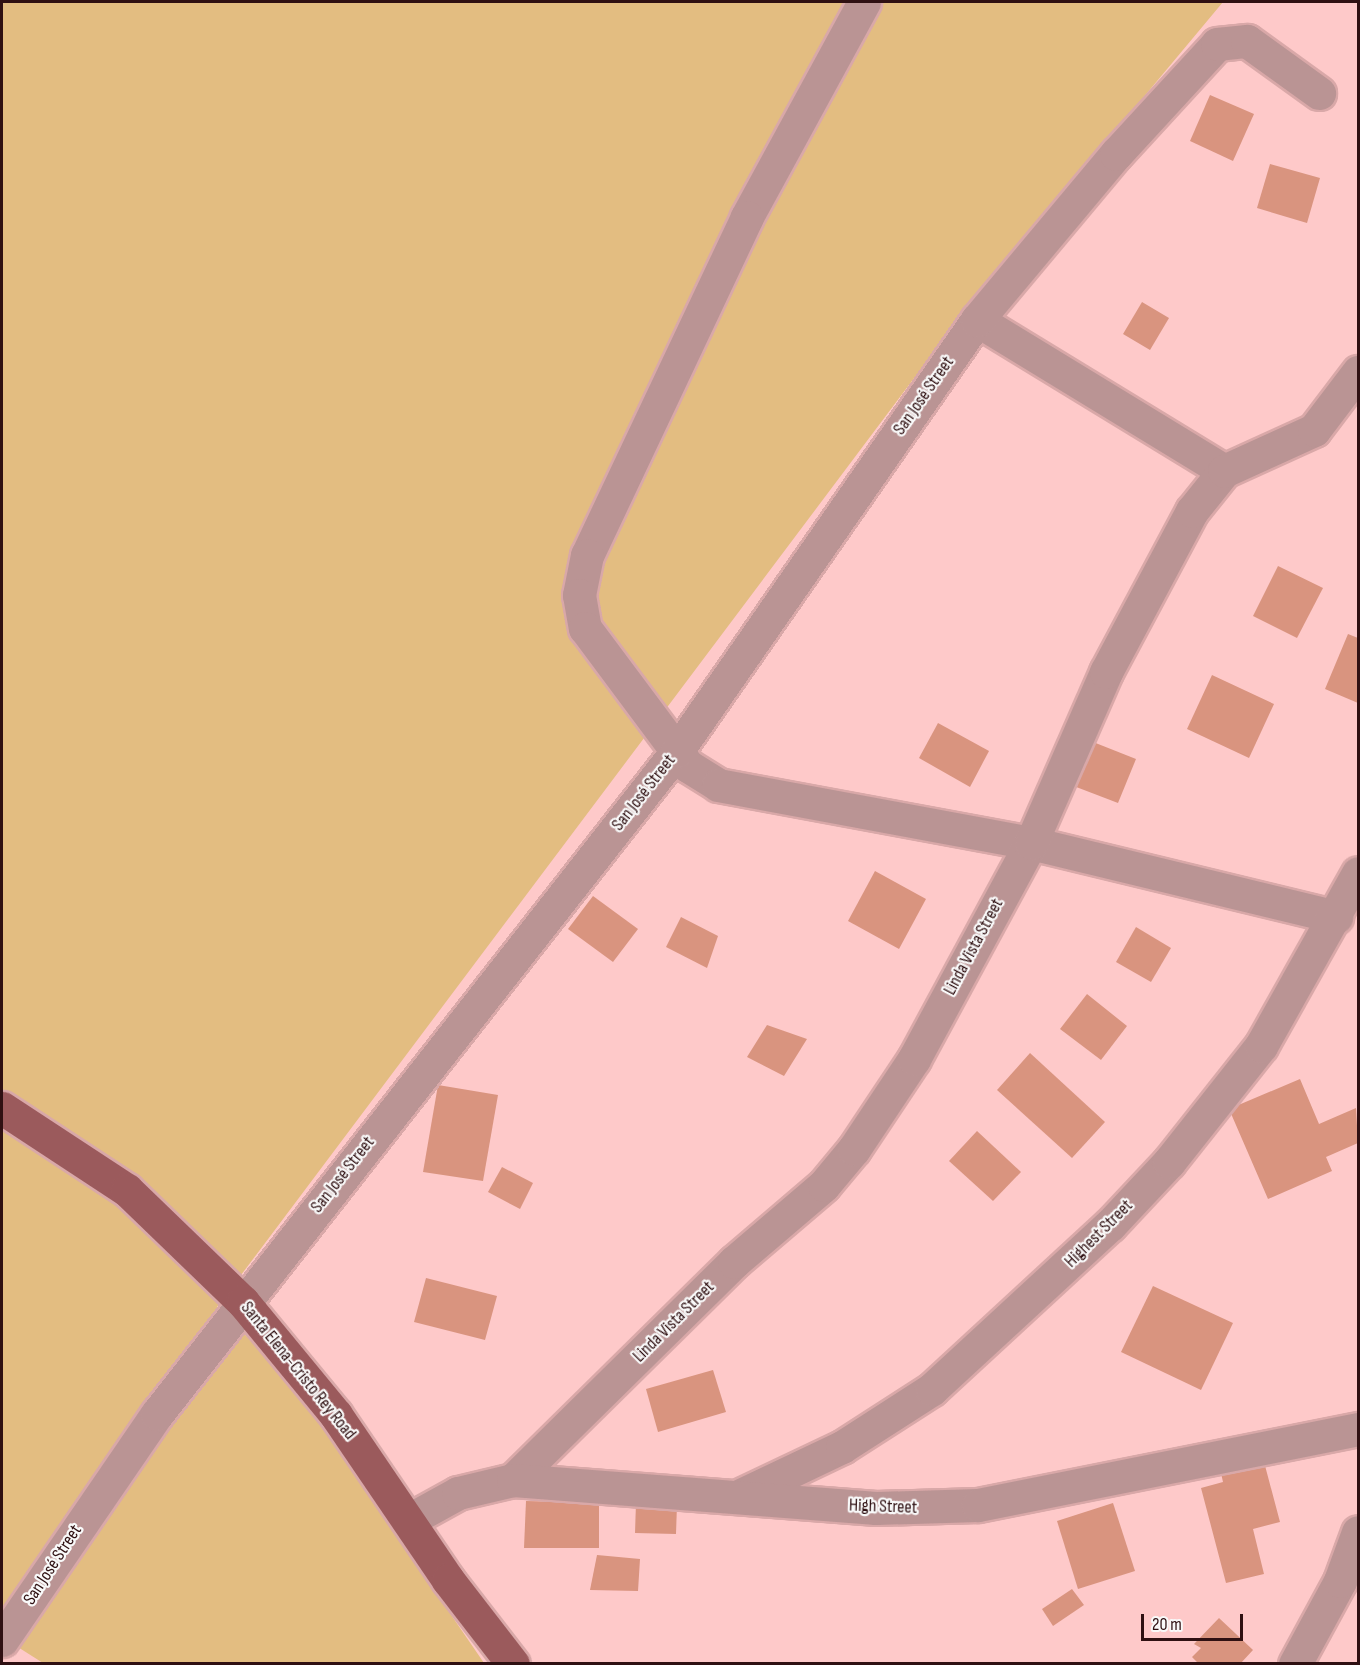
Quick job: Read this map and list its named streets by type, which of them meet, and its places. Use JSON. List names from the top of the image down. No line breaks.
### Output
{"streets":{"main road":["Santa Elena-Cristo Rey Road"],"street":["San José Street","Linda Vista Street","Highest Street","High Street"]},"crossings":[["San José Street","Santa Elena-Cristo Rey Road"],["Linda Vista Street","High Street"],["Highest Street","High Street"],["Santa Elena-Cristo Rey Road","High Street"]],"scale_bar":"20 m"}
